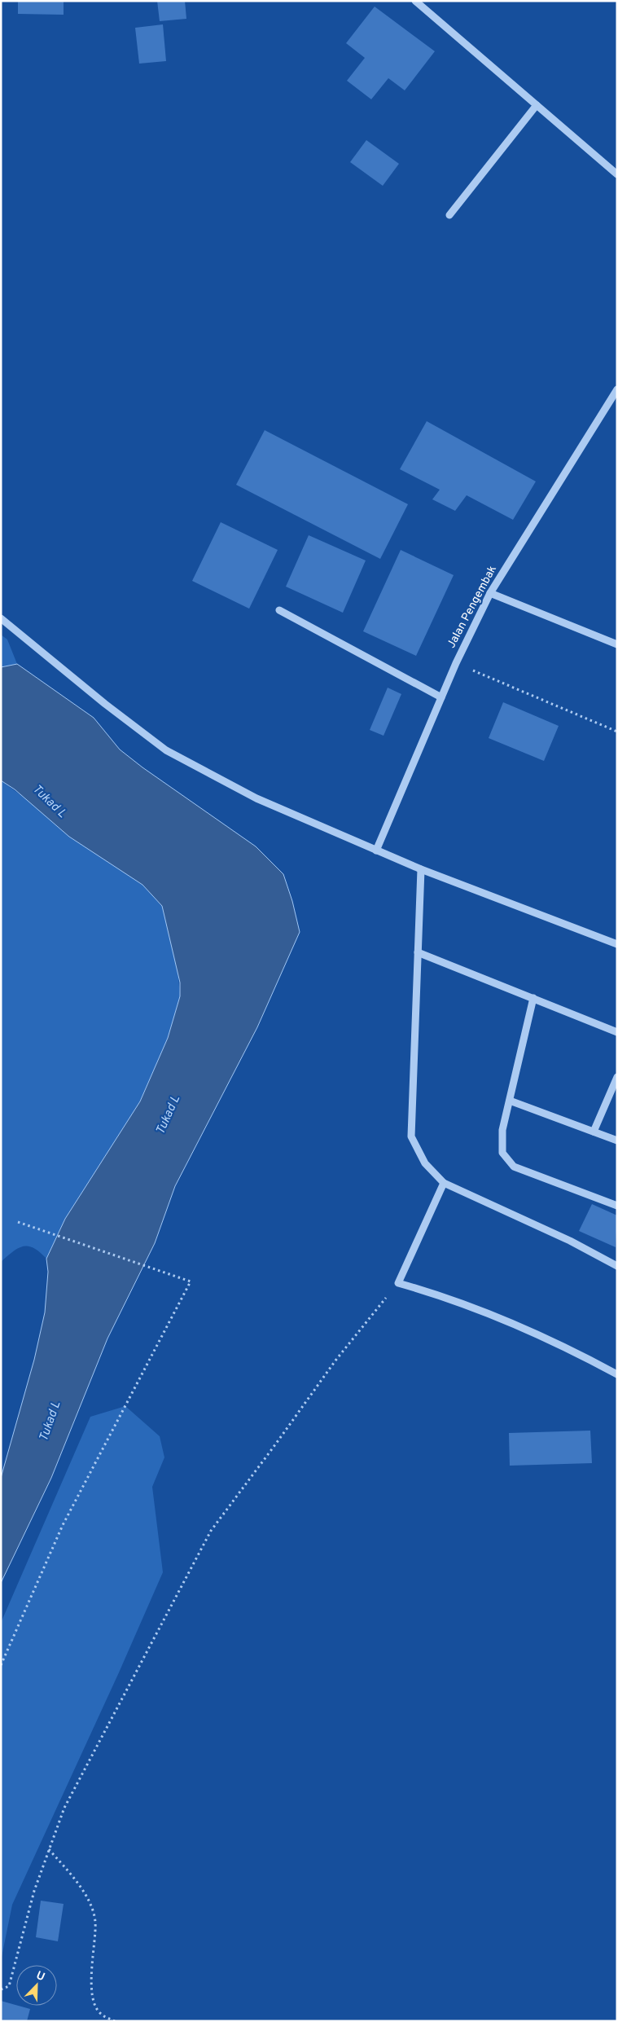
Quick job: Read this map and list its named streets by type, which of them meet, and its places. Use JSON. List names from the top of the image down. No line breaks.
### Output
{"streets":{"street":["Jalan Pengembak"]},"water":["Tukad L"],"north":"top right"}
